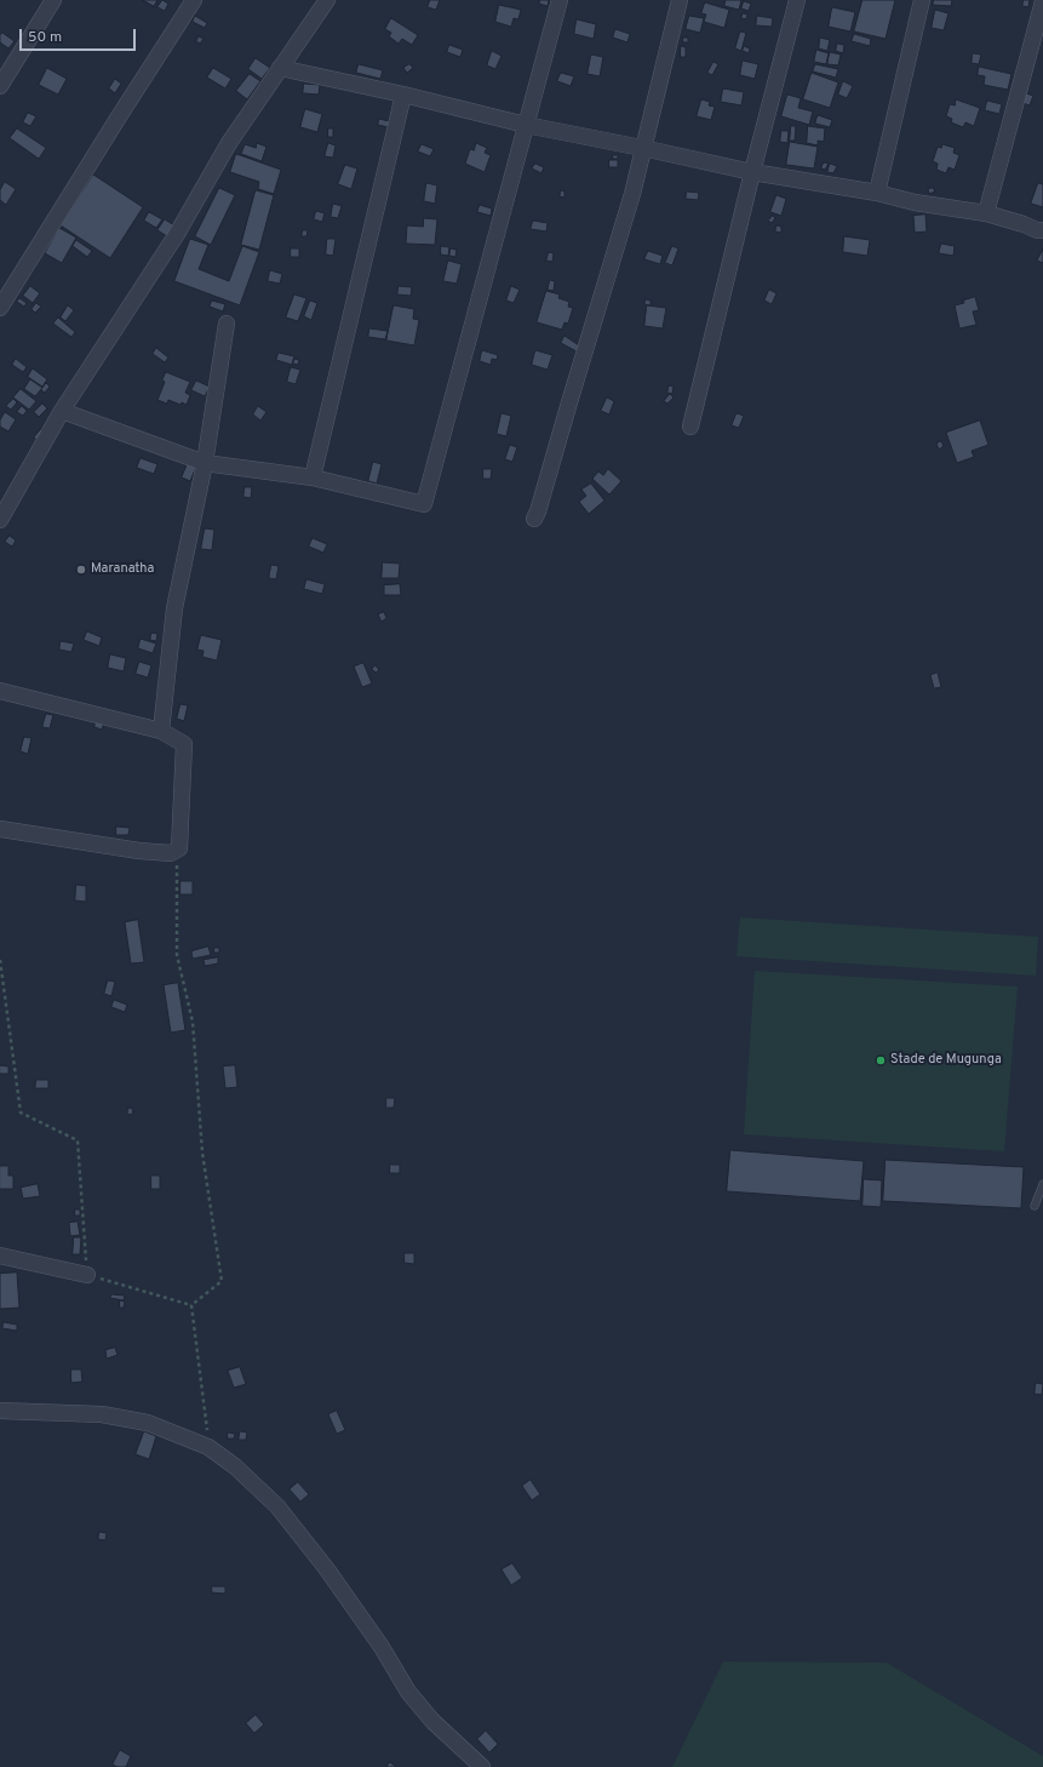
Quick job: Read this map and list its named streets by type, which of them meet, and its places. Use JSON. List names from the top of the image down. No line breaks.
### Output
{"places":["Maranatha","Stade de Mugunga"],"scale_bar":"50 m"}
